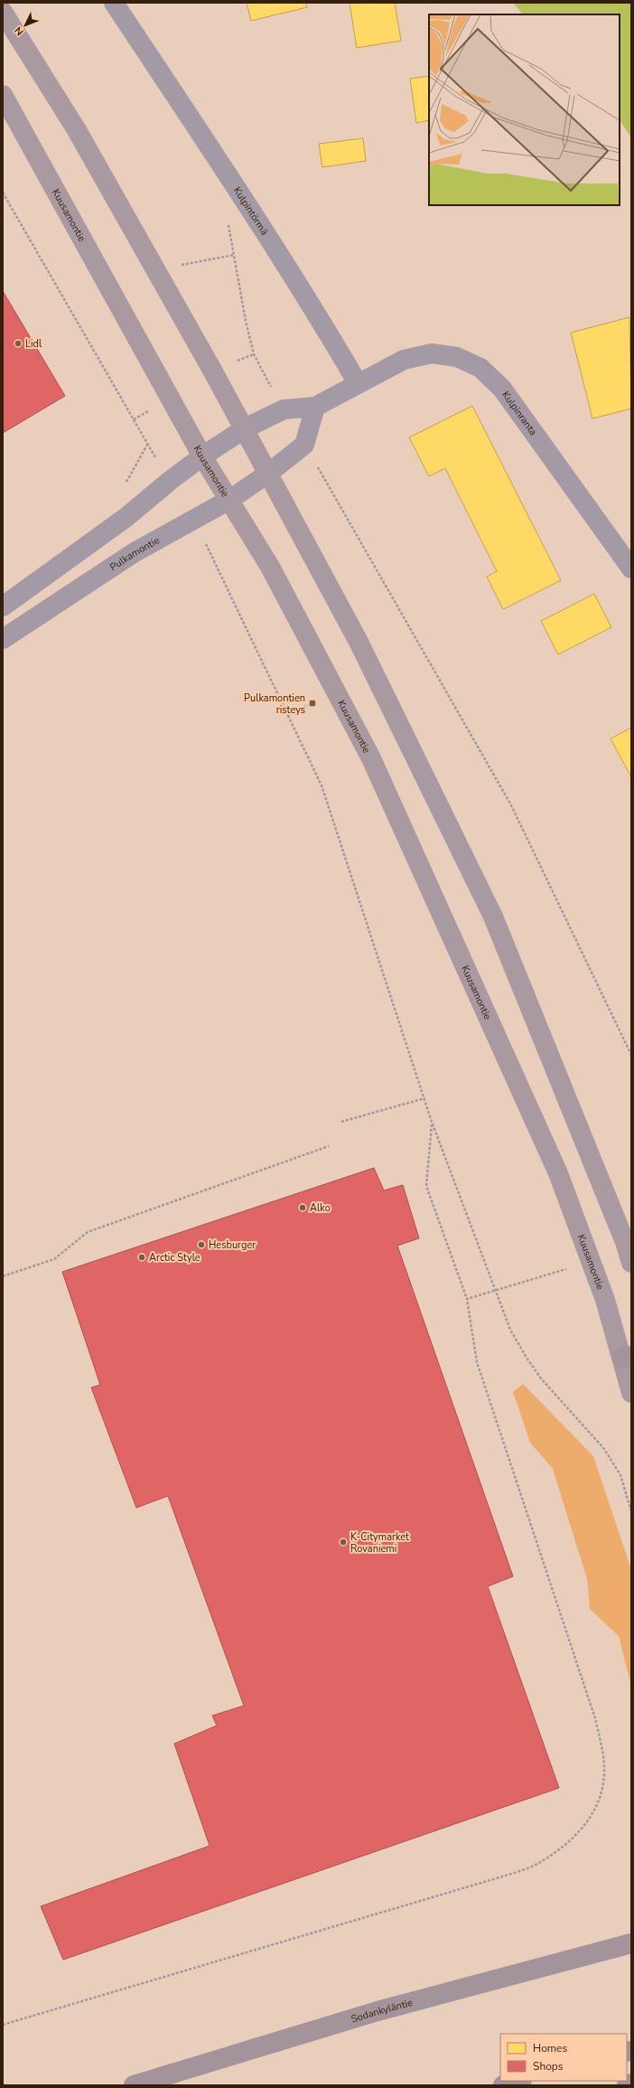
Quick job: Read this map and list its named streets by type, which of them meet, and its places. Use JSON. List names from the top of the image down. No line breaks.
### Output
{"streets":{"highway":["Sodankyläntie"],"main road":["Kuusamontie"],"street":["Kulpintörmä","Kulpinranta","Pulkamontie"]},"crossings":[["Kulpintörmä","Kulpinranta"],["Kuusamontie","Pulkamontie"]],"places":{"other":["Lidl","Alko","Hesburger","Arctic Style","K-Citymarket Rovaniemi"],"transit":["Pulkamontien risteys"]},"legend":["Homes","Shops"],"north":"bottom left"}
